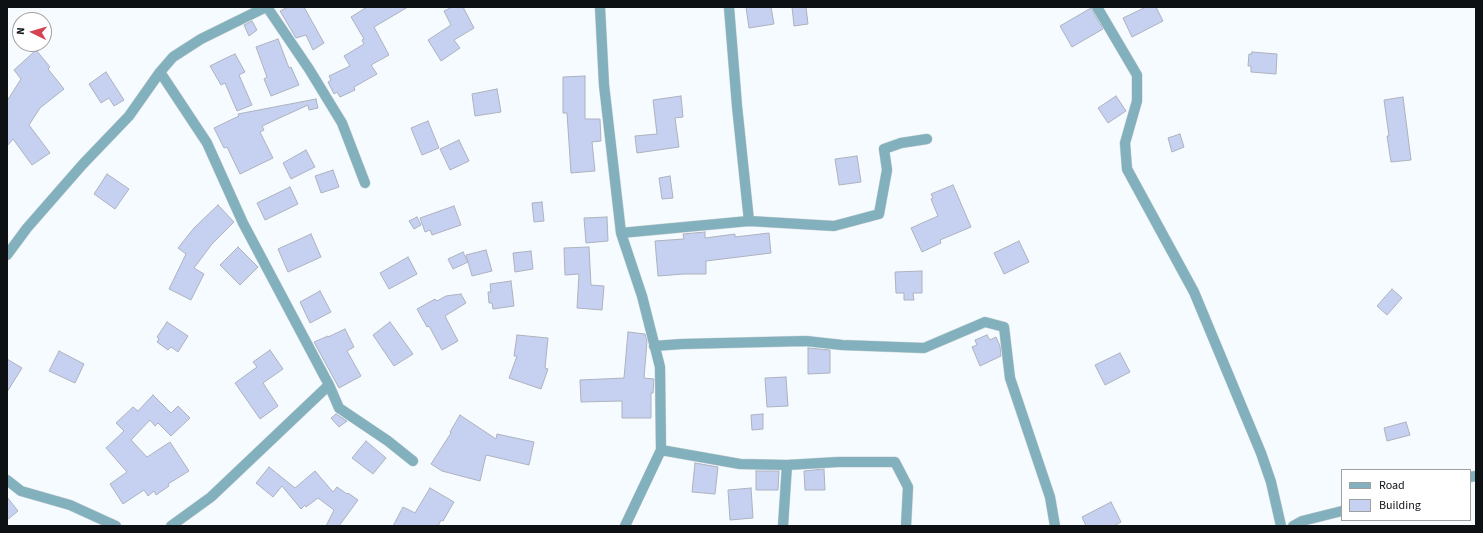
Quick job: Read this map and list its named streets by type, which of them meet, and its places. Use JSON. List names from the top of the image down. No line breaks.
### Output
{"legend":["Road","Building"],"north":"left"}
